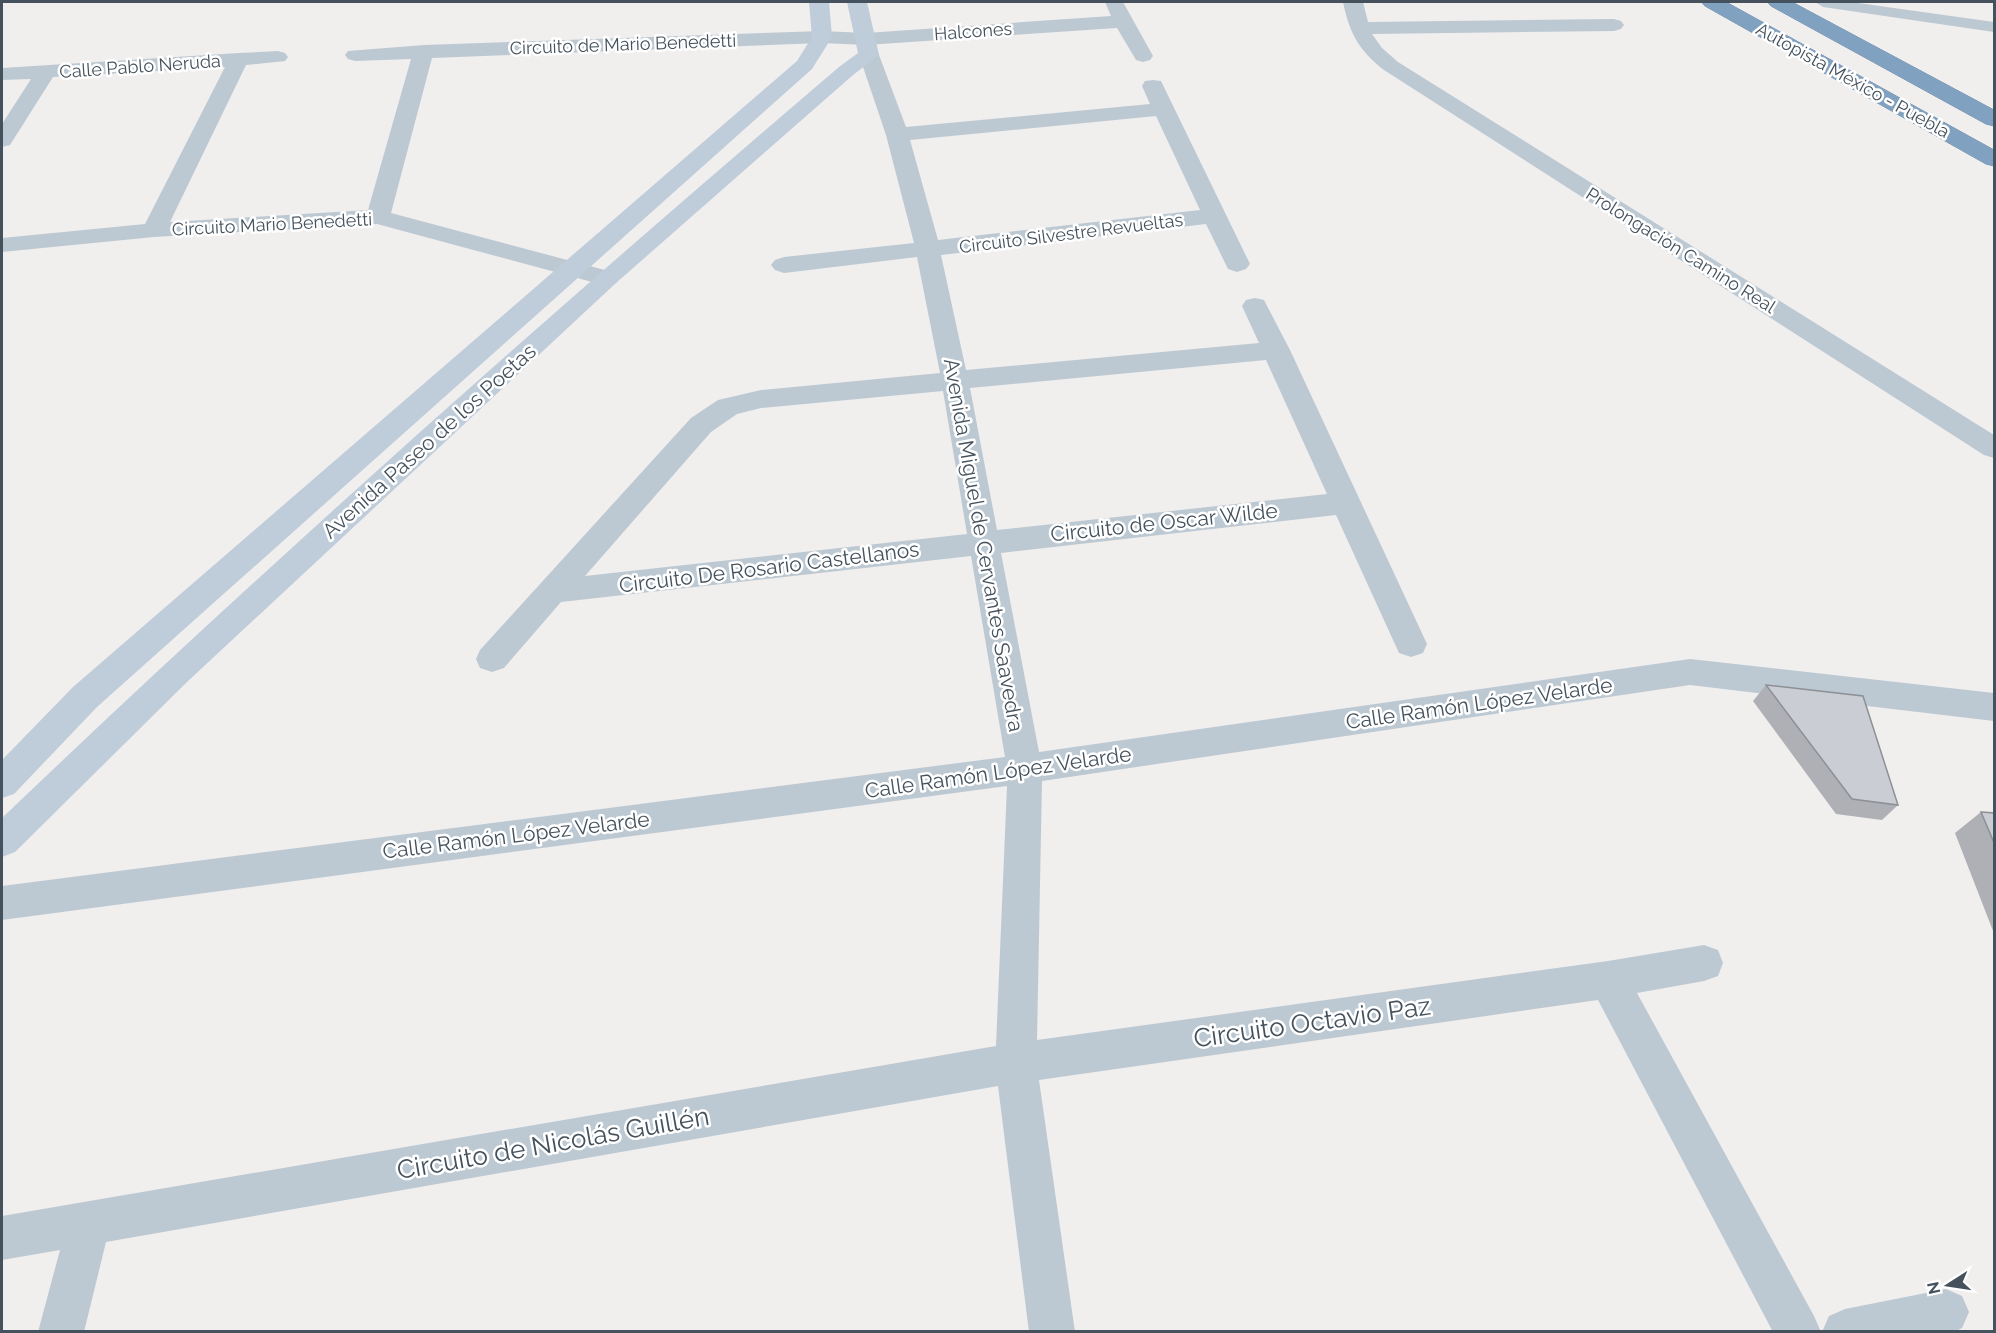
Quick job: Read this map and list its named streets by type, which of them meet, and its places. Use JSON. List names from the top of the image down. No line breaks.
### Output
{"streets":{"highway":["Autopista México - Puebla"],"street":["Halcones","Circuito de Mario Benedetti","Calle Pablo Neruda","Circuito Mario Benedetti","Circuito Silvestre Revueltas","Prolongación Camino Real","Avenida Paseo de los Poetas","Circuito de Oscar Wilde","Avenida Miguel de Cervantes Saavedra","Circuito De Rosario Castellanos","Calle Ramón López Velarde","Circuito Octavio Paz","Circuito de Nicolás Guillén"]},"crossings":[["Halcones","Circuito de Mario Benedetti"],["Halcones","Avenida Paseo de los Poetas"],["Halcones","Avenida Miguel de Cervantes Saavedra"],["Circuito de Mario Benedetti","Avenida Paseo de los Poetas"],["Circuito Mario Benedetti","Avenida Paseo de los Poetas"],["Circuito Silvestre Revueltas","Avenida Miguel de Cervantes Saavedra"],["Avenida Paseo de los Poetas","Avenida Miguel de Cervantes Saavedra"],["Circuito de Oscar Wilde","Avenida Miguel de Cervantes Saavedra"],["Circuito de Oscar Wilde","Circuito De Rosario Castellanos"],["Avenida Miguel de Cervantes Saavedra","Circuito De Rosario Castellanos"],["Avenida Miguel de Cervantes Saavedra","Calle Ramón López Velarde"],["Avenida Miguel de Cervantes Saavedra","Circuito Octavio Paz"],["Avenida Miguel de Cervantes Saavedra","Circuito de Nicolás Guillén"],["Circuito Octavio Paz","Circuito de Nicolás Guillén"]],"north":"left"}
